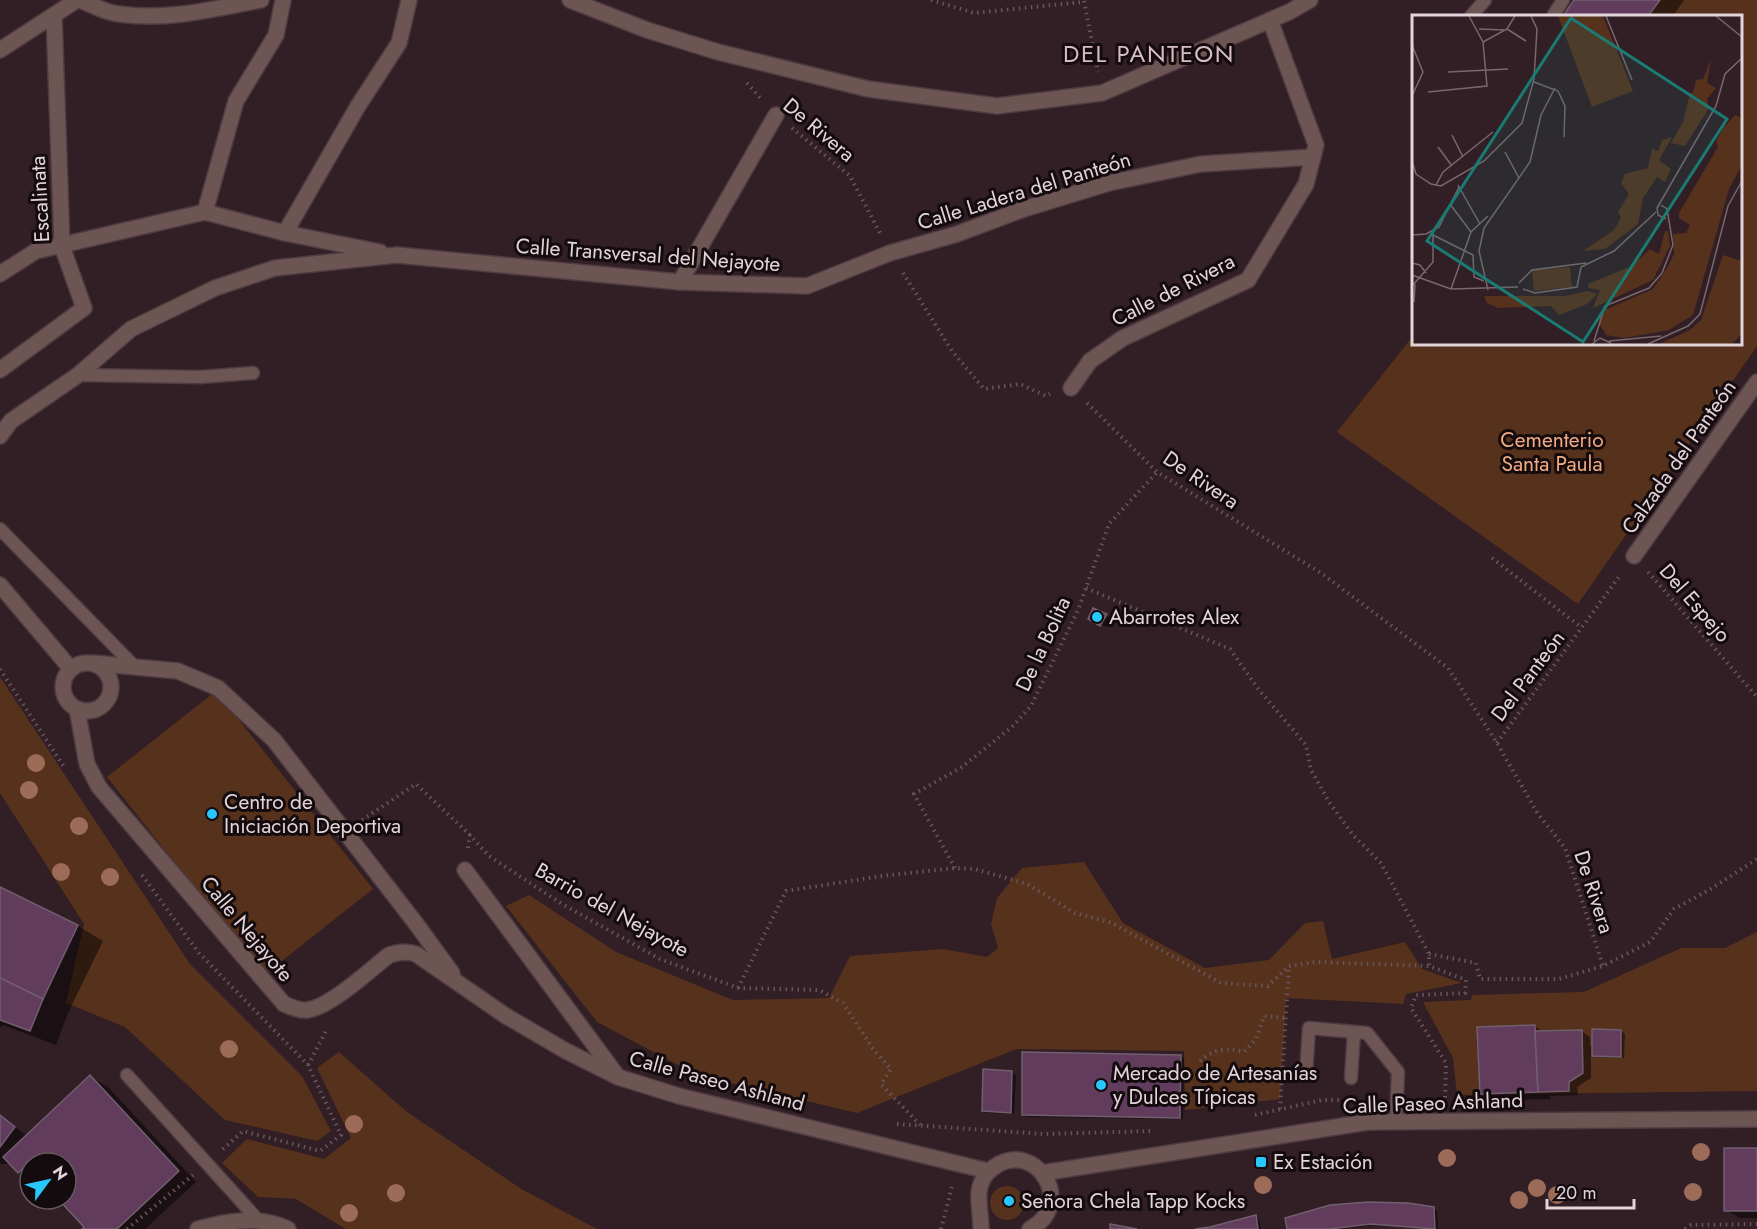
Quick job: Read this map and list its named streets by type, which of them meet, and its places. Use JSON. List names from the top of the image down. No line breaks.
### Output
{"streets":{"street":["Calle Ladera del Panteón","Escalinata","Calle Transversal del Nejayote","Calle de Rivera","Calzada del Panteón","Calle Nejayote","Calle Paseo Ashland"],"path":["De Rivera","Del Espejo","De la Bolita","Del Panteón","Barrio del Nejayote"]},"crossings":[["De Rivera","Calle Ladera del Panteón"],["De Rivera","Calle Transversal del Nejayote"],["De Rivera","Calle de Rivera"],["De Rivera","De la Bolita"],["De Rivera","Del Panteón"],["Calle Ladera del Panteón","Calle Transversal del Nejayote"],["Calle Ladera del Panteón","Calle de Rivera"],["Escalinata","Calle Transversal del Nejayote"],["Calzada del Panteón","Del Espejo"],["Calzada del Panteón","Del Panteón"],["Del Espejo","Del Panteón"],["Calle Nejayote","Calle Paseo Ashland"]],"districts":["DEL PANTEON"],"parks":["Cementerio Santa Paula"],"places":{"other":["Abarrotes Alex","Centro de Iniciación Deportiva","Mercado de Artesanías y Dulces Típicas","Señora Chela Tapp Kocks"],"transit":["Ex Estación"]},"scale_bar":"20 m","north":"top right"}
